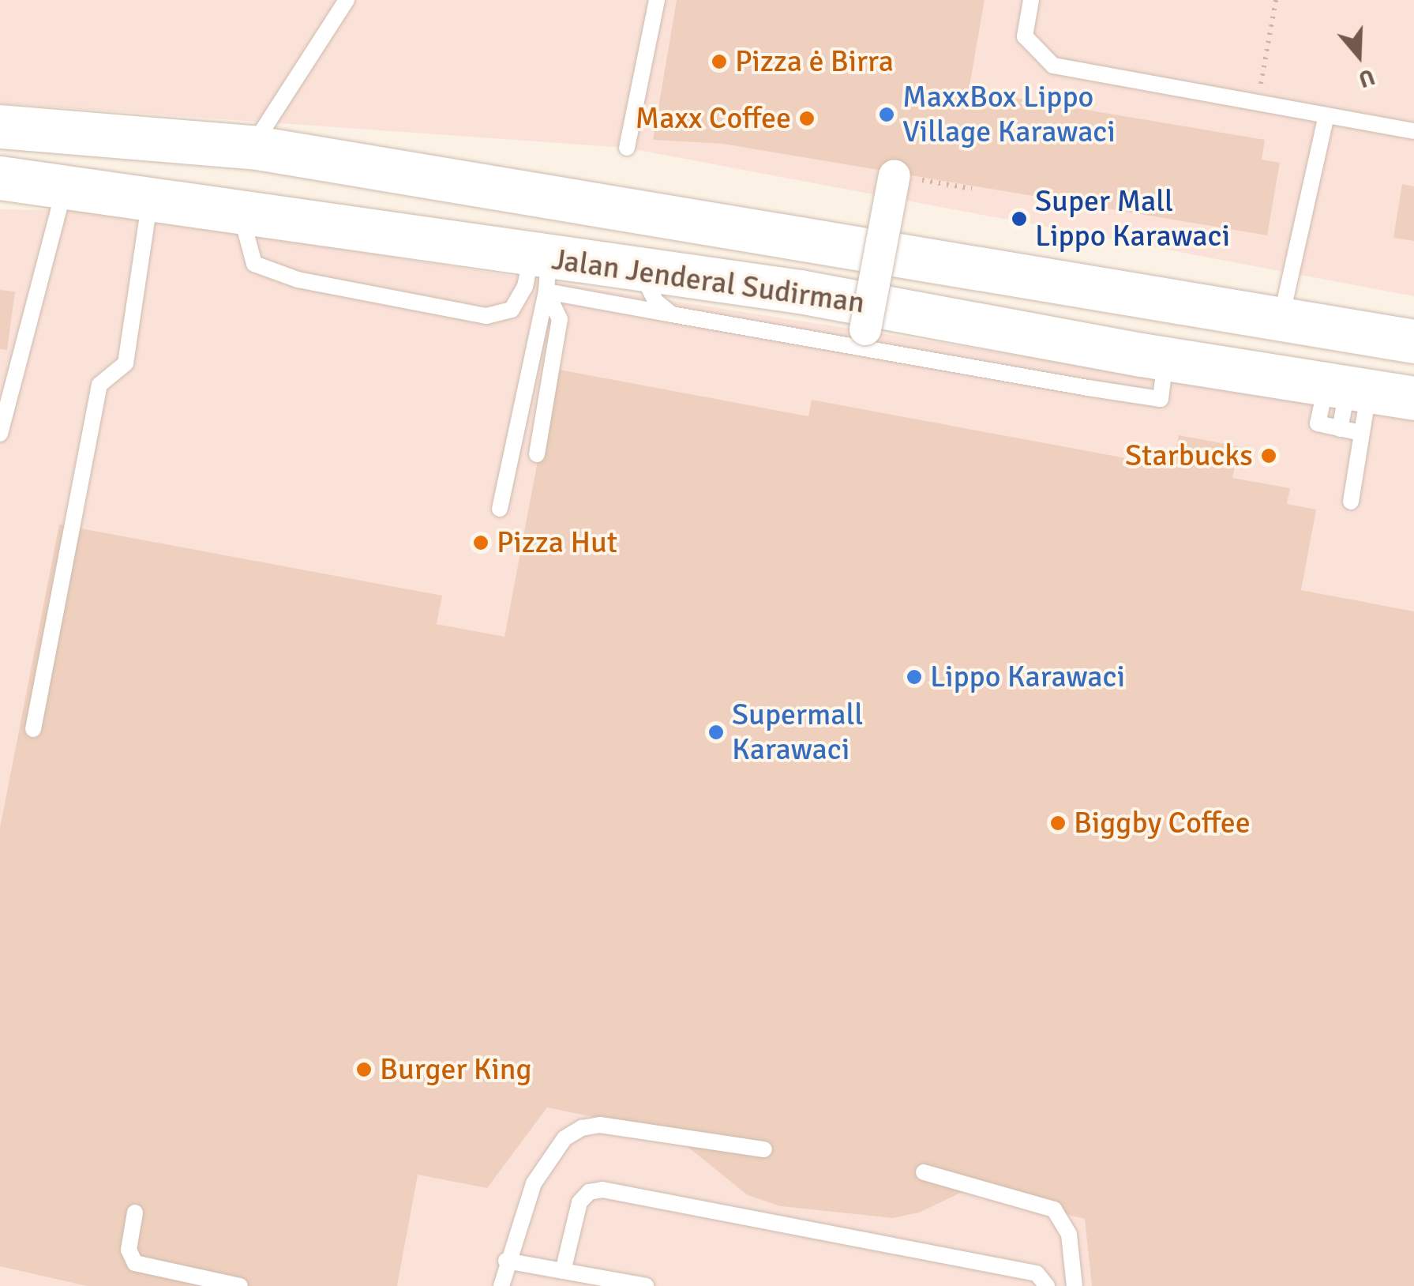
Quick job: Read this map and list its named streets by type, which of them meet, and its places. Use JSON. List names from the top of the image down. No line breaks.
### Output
{"streets":{"street":["Jalan Jenderal Sudirman"]},"places":["Pizza ė Birra","MaxxBox Lippo Village Karawaci","Maxx Coffee","Super Mall Lippo Karawaci","Starbucks","Pizza Hut","Lippo Karawaci","Supermall Karawaci","Biggby Coffee","Burger King"],"north":"bottom"}
